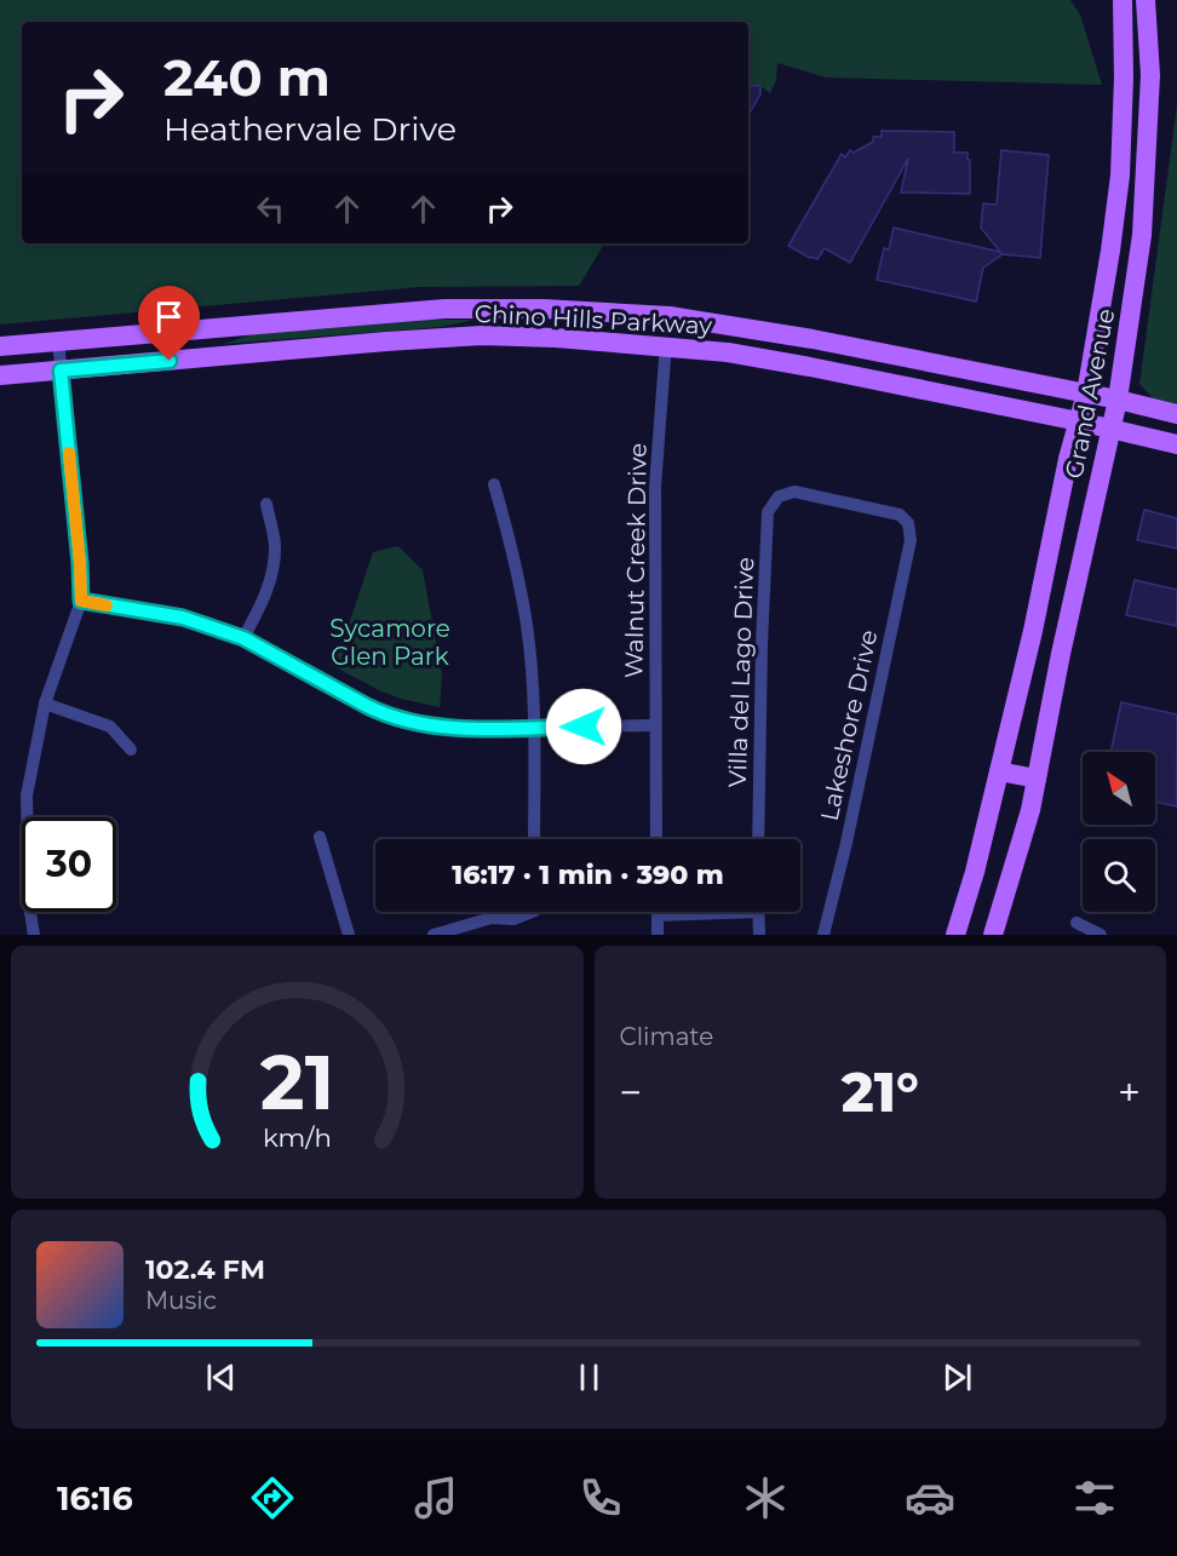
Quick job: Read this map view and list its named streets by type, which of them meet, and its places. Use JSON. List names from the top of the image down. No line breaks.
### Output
{"streets":{"main road":["Chino Hills Parkway","Grand Avenue"],"street":["Walnut Creek Drive","Villa del Lago Drive","Lakeshore Drive"]},"crossings":[["Chino Hills Parkway","Grand Avenue"],["Villa del Lago Drive","Lakeshore Drive"]],"parks":["Sycamore Glen Park"],"north":"top left","page":{"turn":["240 m","Heathervale Drive"],"limit":"30","trip":"16:17 · 1 min · 390 m","tile":"Climate","heat":["−","21°","+"],"song":["102.4 FM","Music"],"tabs":"16:16","gauge":["21","km/h"]}}
